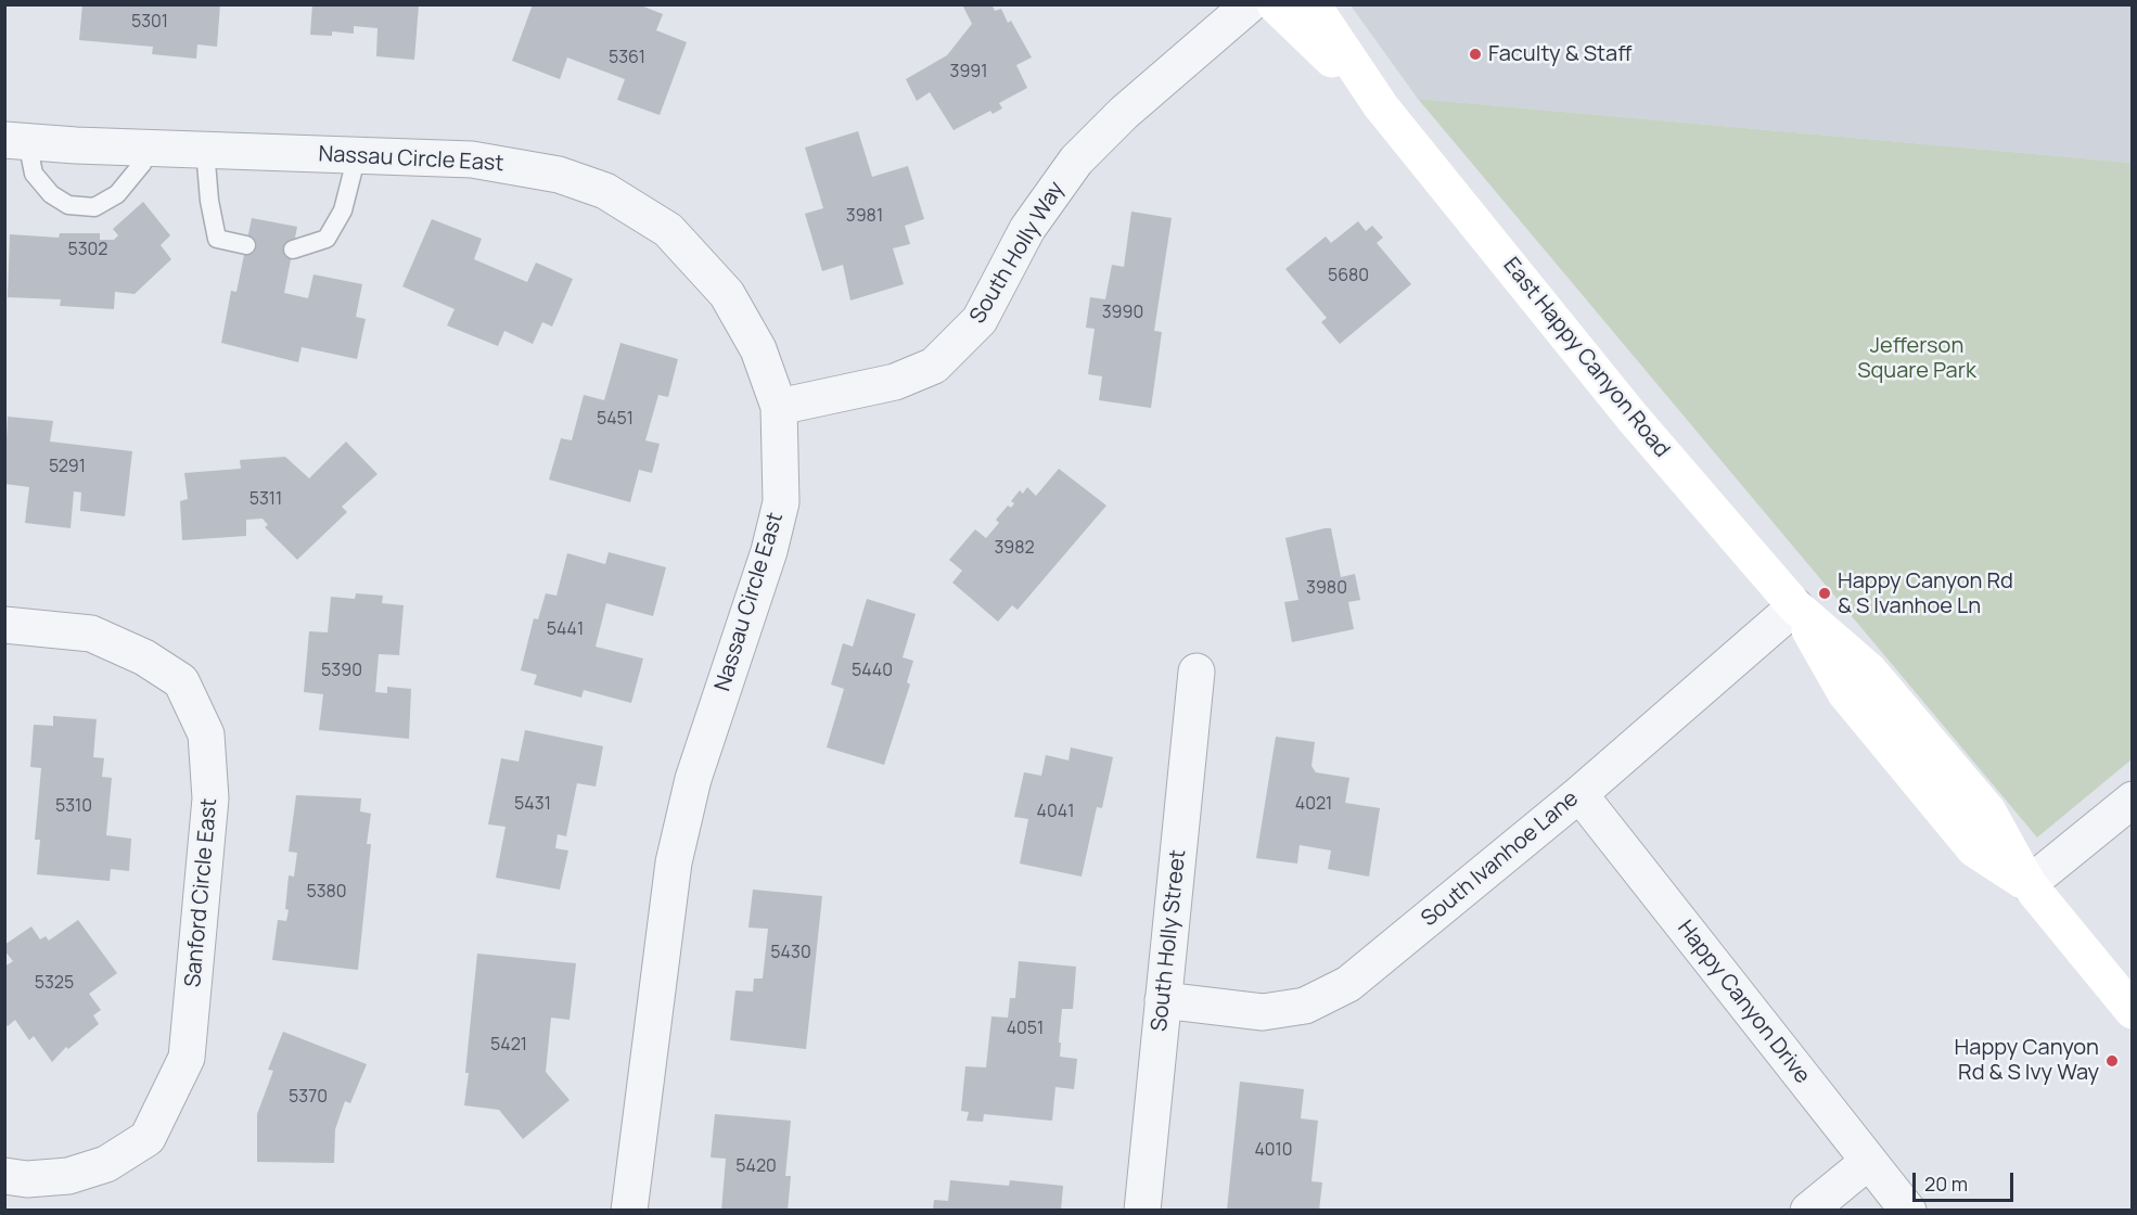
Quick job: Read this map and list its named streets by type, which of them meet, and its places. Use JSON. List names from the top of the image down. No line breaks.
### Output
{"streets":{"street":["Nassau Circle East","South Holly Way","East Happy Canyon Road","South Ivanhoe Lane","Sanford Circle East","South Holly Street","Happy Canyon Drive"]},"crossings":[["Nassau Circle East","South Holly Way"],["East Happy Canyon Road","South Ivanhoe Lane"],["South Ivanhoe Lane","South Holly Street"],["South Ivanhoe Lane","Happy Canyon Drive"]],"parks":["Jefferson Square Park"],"places":["Faculty & Staff","Happy Canyon Rd & S Ivanhoe Ln","Happy Canyon Rd & S Ivy Way"],"house_numbers":["5301","5361","3991","3981","5302","5680","3990","5451","5291","5311","3982","3980","5441","5390","5440","5431","4021","5310","4041","5380","5430","5325","4051","5421","5370","4010","5420"],"scale_bar":"20 m"}
